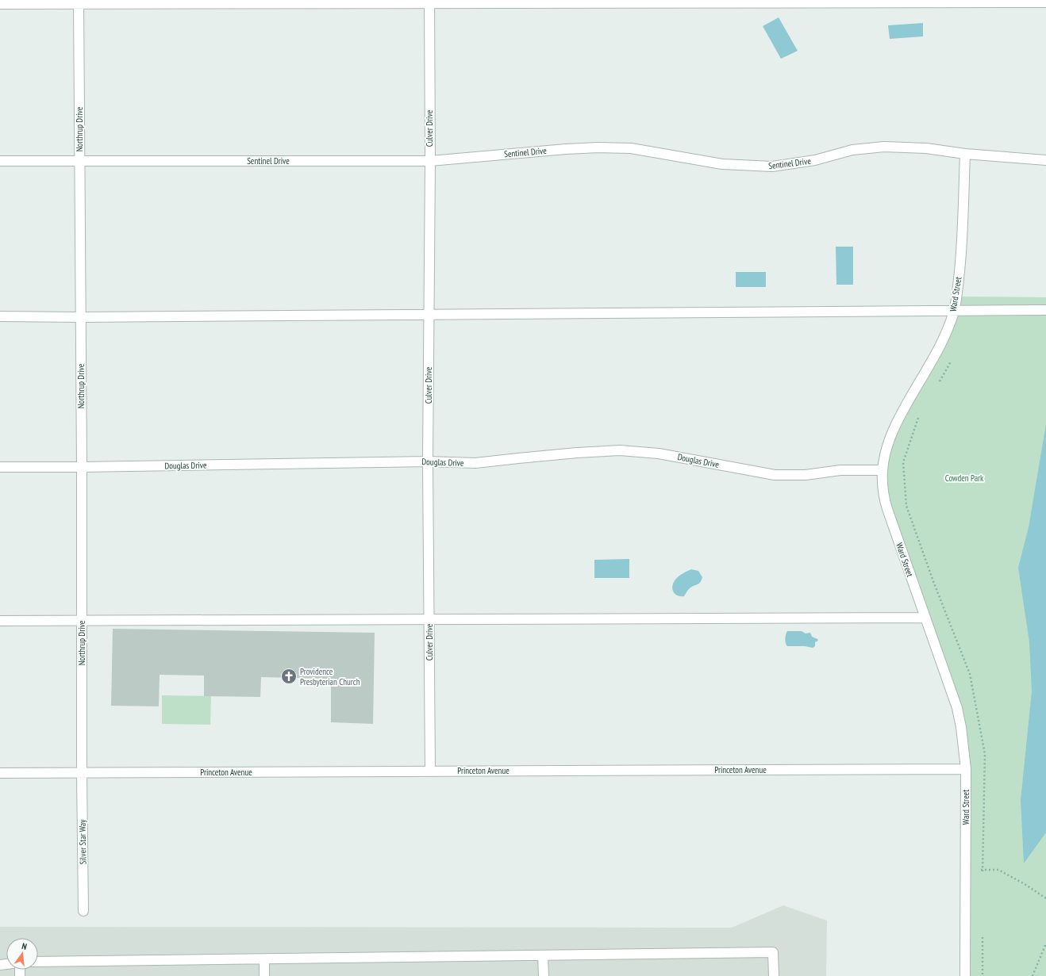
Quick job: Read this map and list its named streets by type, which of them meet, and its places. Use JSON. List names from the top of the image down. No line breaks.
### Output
{"streets":{"street":["Culver Drive","Northrup Drive","Sentinel Drive","Ward Street","Douglas Drive","Princeton Avenue","Silver Star Way"]},"crossings":[["Culver Drive","Sentinel Drive"],["Culver Drive","Douglas Drive"],["Culver Drive","Princeton Avenue"],["Northrup Drive","Sentinel Drive"],["Northrup Drive","Douglas Drive"],["Northrup Drive","Princeton Avenue"],["Northrup Drive","Silver Star Way"],["Sentinel Drive","Ward Street"],["Ward Street","Douglas Drive"],["Ward Street","Princeton Avenue"],["Princeton Avenue","Silver Star Way"]],"parks":["Cowden Park"],"places":{"church":["Providence Presbyterian Church"]},"north":"top"}
